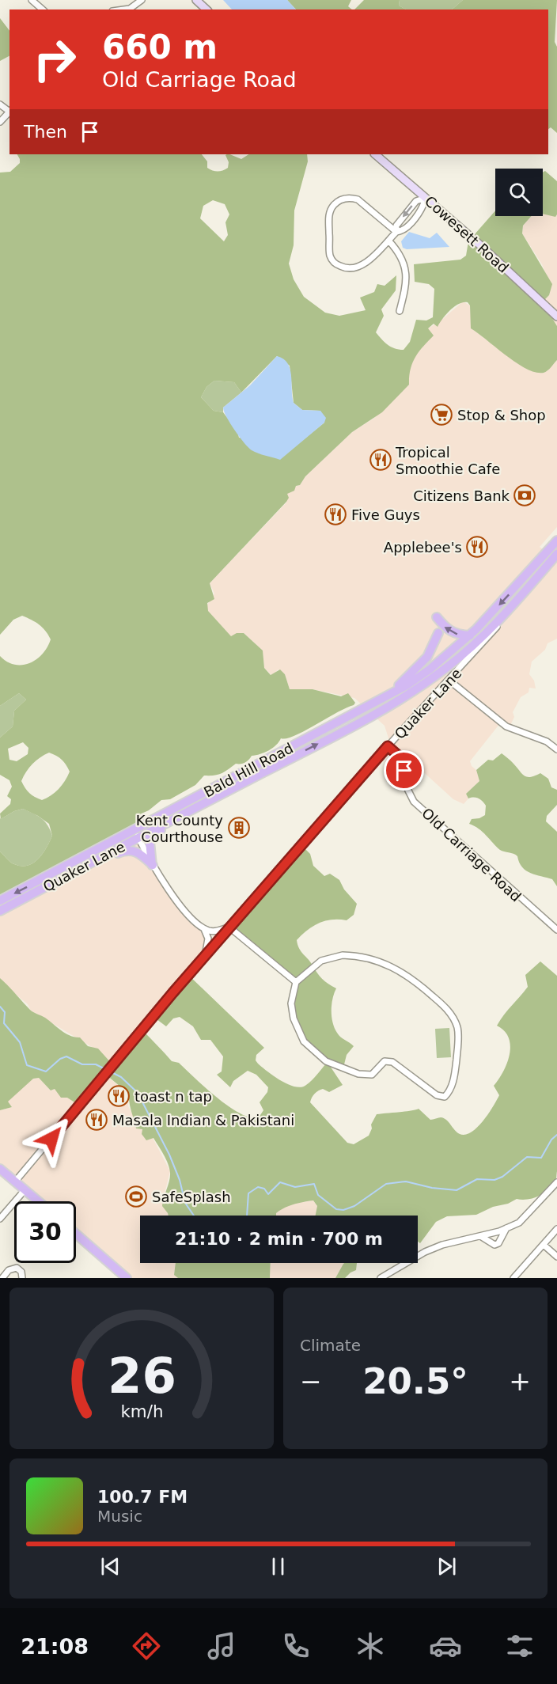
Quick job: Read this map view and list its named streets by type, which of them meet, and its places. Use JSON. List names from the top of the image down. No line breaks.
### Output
{"streets":{"main road":["Cowesett Road","Quaker Lane","Bald Hill Road"],"street":["Old Carriage Road"]},"crossings":[["Quaker Lane","Bald Hill Road"],["Quaker Lane","Old Carriage Road"]],"places":{"supermarket":["Stop & Shop"],"restaurant":["Tropical Smoothie Cafe","Five Guys","Applebee's","toast n tap","Masala Indian & Pakistani"],"bank":["Citizens Bank"],"building":["Kent County Courthouse"],"sports":["SafeSplash"]},"page":{"turn":["660 m","Old Carriage Road"],"then":"Then","limit":"30","trip":"21:10 · 2 min · 700 m","tile":"Climate","heat":["−","20.5°","+"],"song":["100.7 FM","Music"],"tabs":"21:08","gauge":["26","km/h"]}}
